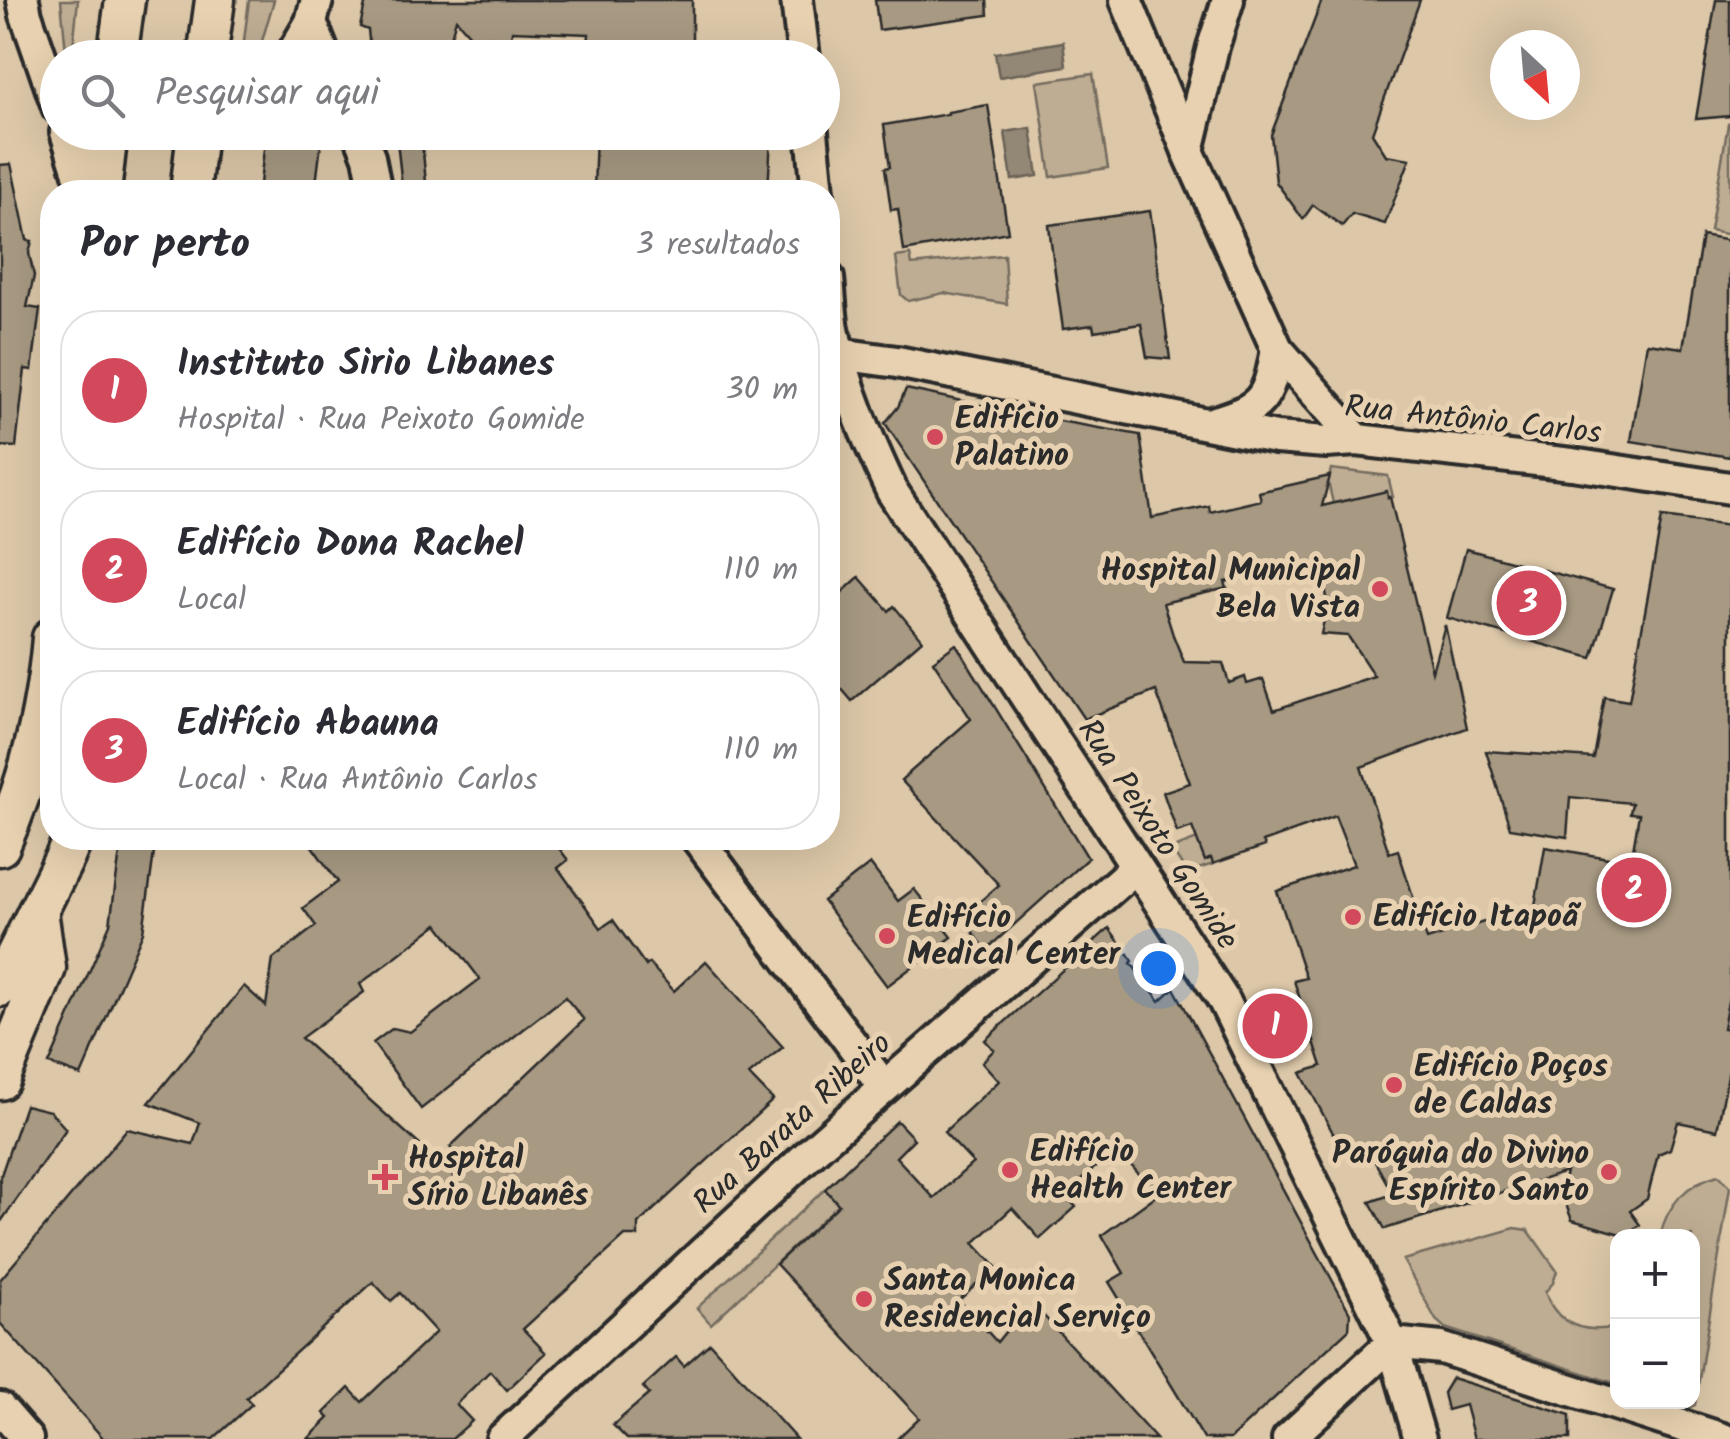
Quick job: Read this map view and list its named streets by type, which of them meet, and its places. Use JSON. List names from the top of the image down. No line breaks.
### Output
{"streets":{"street":["Rua Antônio Carlos","Rua Peixoto Gomide","Rua Barata Ribeiro"]},"crossings":[["Rua Peixoto Gomide","Rua Barata Ribeiro"]],"places":{"other":["Edifício Palatino","Hospital Municipal Bela Vista","Edifício Itapoã","Edifício Medical Center","Edifício Poços de Caldas","Edifício Health Center","Paróquia do Divino Espírito Santo","Santa Monica Residencial Serviço"],"health":["Hospital Sírio Libanês"]},"north":"bottom right","page":{"search":"Pesquisar aqui","heading":["Por perto","3 resultados"],"list":[{"mark":"1","name":"Instituto Sirio Libanes","note":"Hospital · Rua Peixoto Gomide","value":"30 m"},{"mark":"2","name":"Edifício Dona Rachel","note":"Local","value":"110 m"},{"mark":"3","name":"Edifício Abauna","note":"Local · Rua Antônio Carlos","value":"110 m"}],"pins":["3","2","1"],"map_buttons":["+","−"]}}
